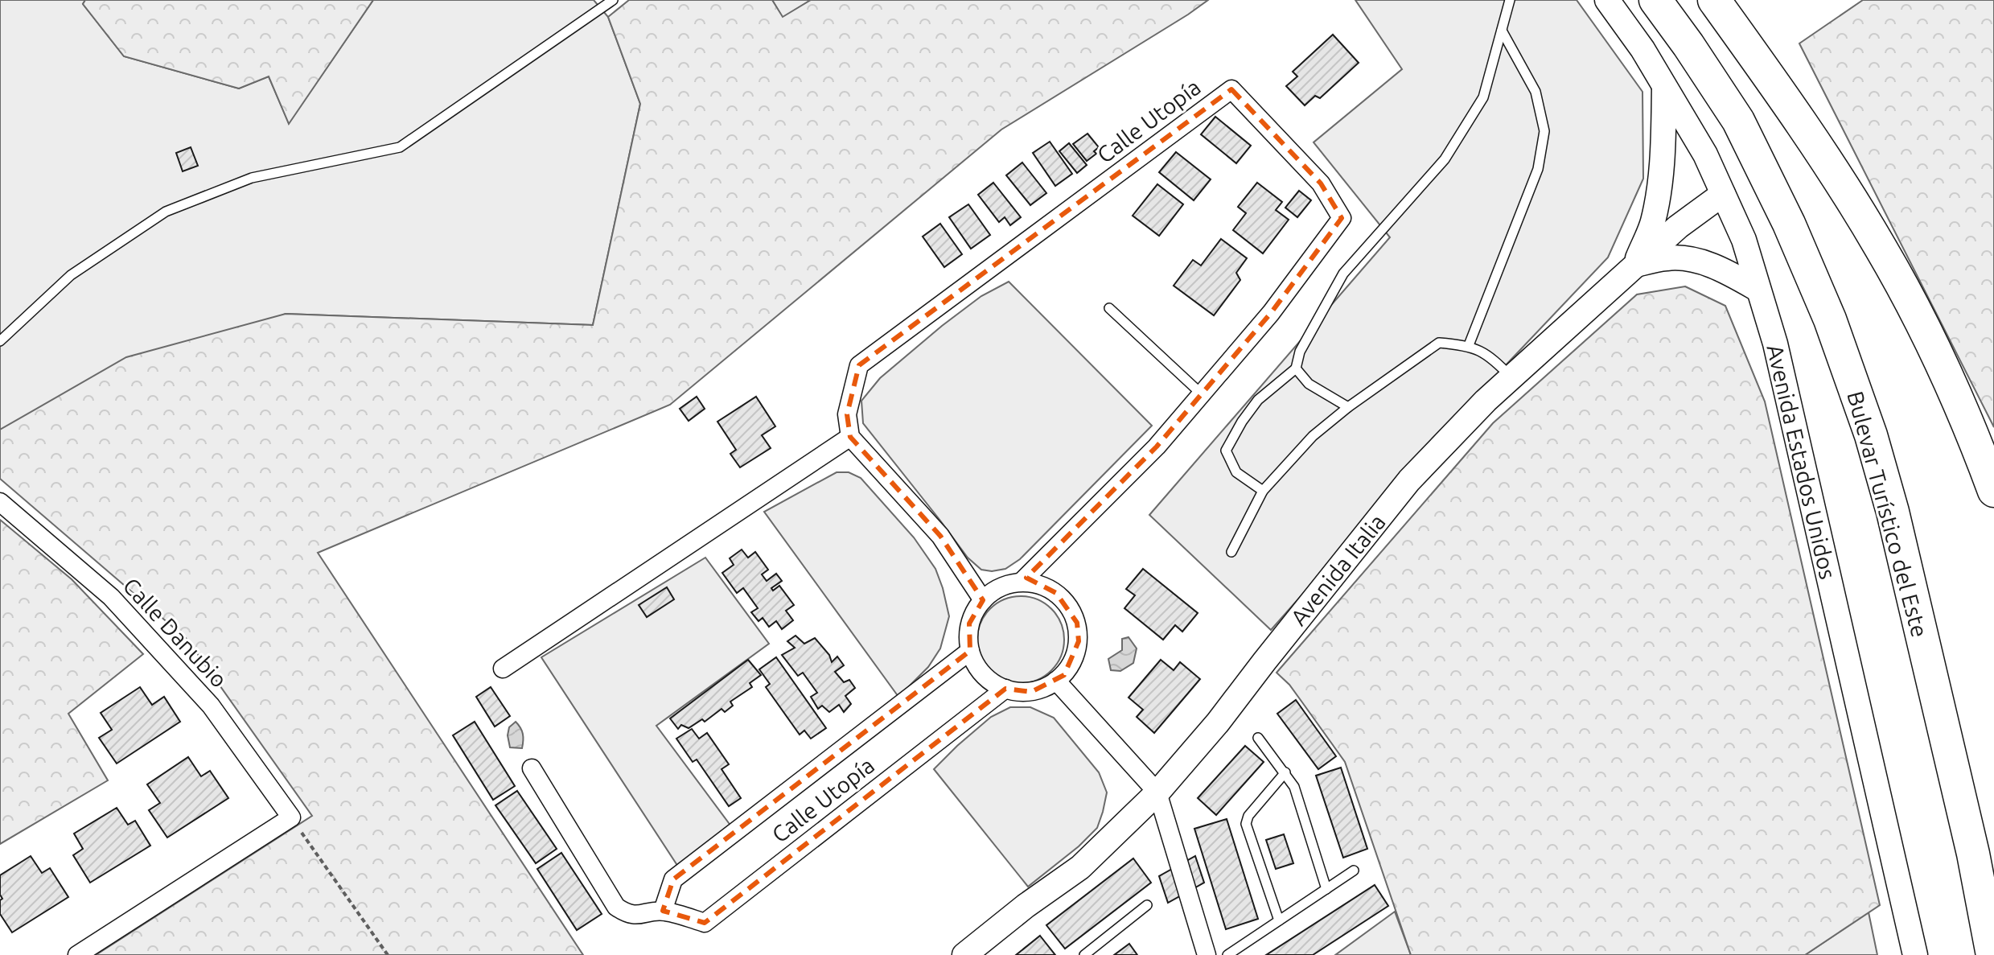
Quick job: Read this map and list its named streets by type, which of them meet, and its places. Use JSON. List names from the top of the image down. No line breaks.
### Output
{"streets":{"highway":["Bulevar Turístico del Este"],"street":["Calle Utopía","Avenida Estados Unidos","Avenida Italia","Calle Danubio"]},"crossings":[["Avenida Estados Unidos","Avenida Italia"]]}
